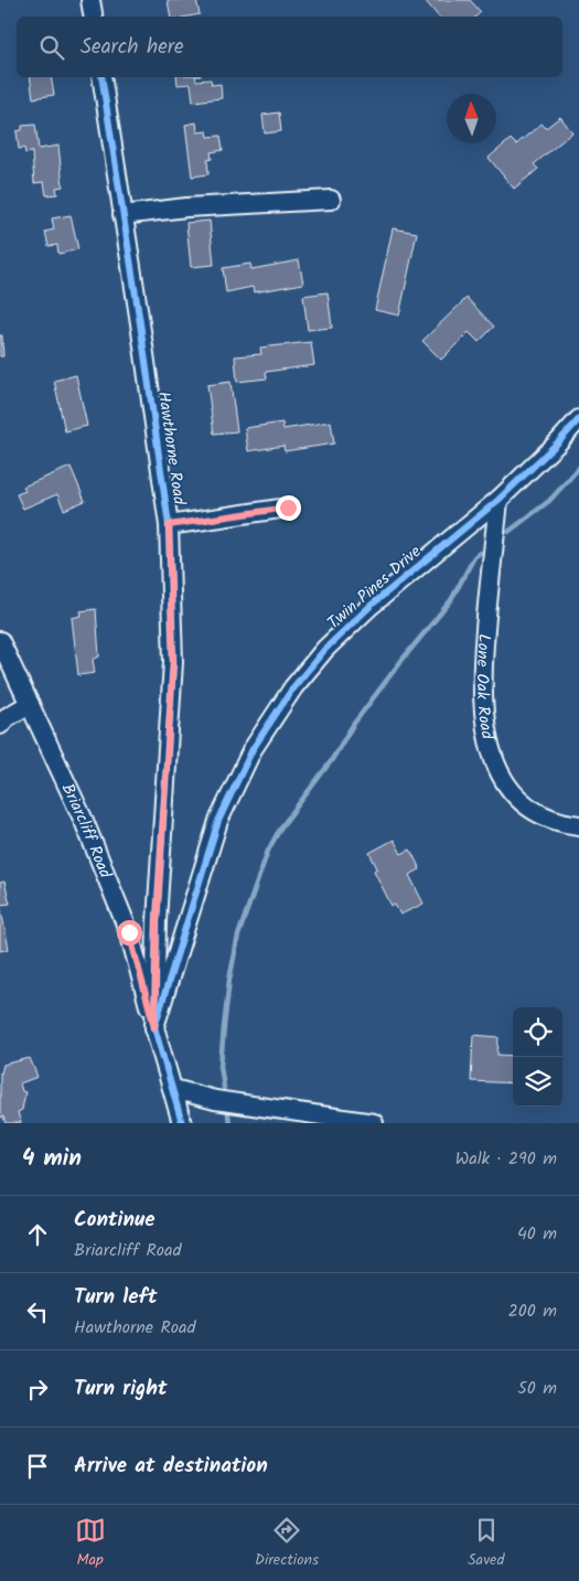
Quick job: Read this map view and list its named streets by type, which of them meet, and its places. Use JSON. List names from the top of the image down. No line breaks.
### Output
{"streets":{"street":["Hawthorne Road","Twin Pines Drive","Lone Oak Road","Briarcliff Road"]},"crossings":[["Hawthorne Road","Twin Pines Drive"],["Hawthorne Road","Briarcliff Road"],["Twin Pines Drive","Lone Oak Road"],["Twin Pines Drive","Briarcliff Road"]],"north":"top","page":{"search":"Search here","heading":["4 min","Walk · 290 m"],"list":[["Continue","Briarcliff Road","40 m"],["Turn left","Hawthorne Road","200 m"],["Turn right","50 m"],"Arrive at destination"],"nav":["Map","Directions","Saved"]}}
